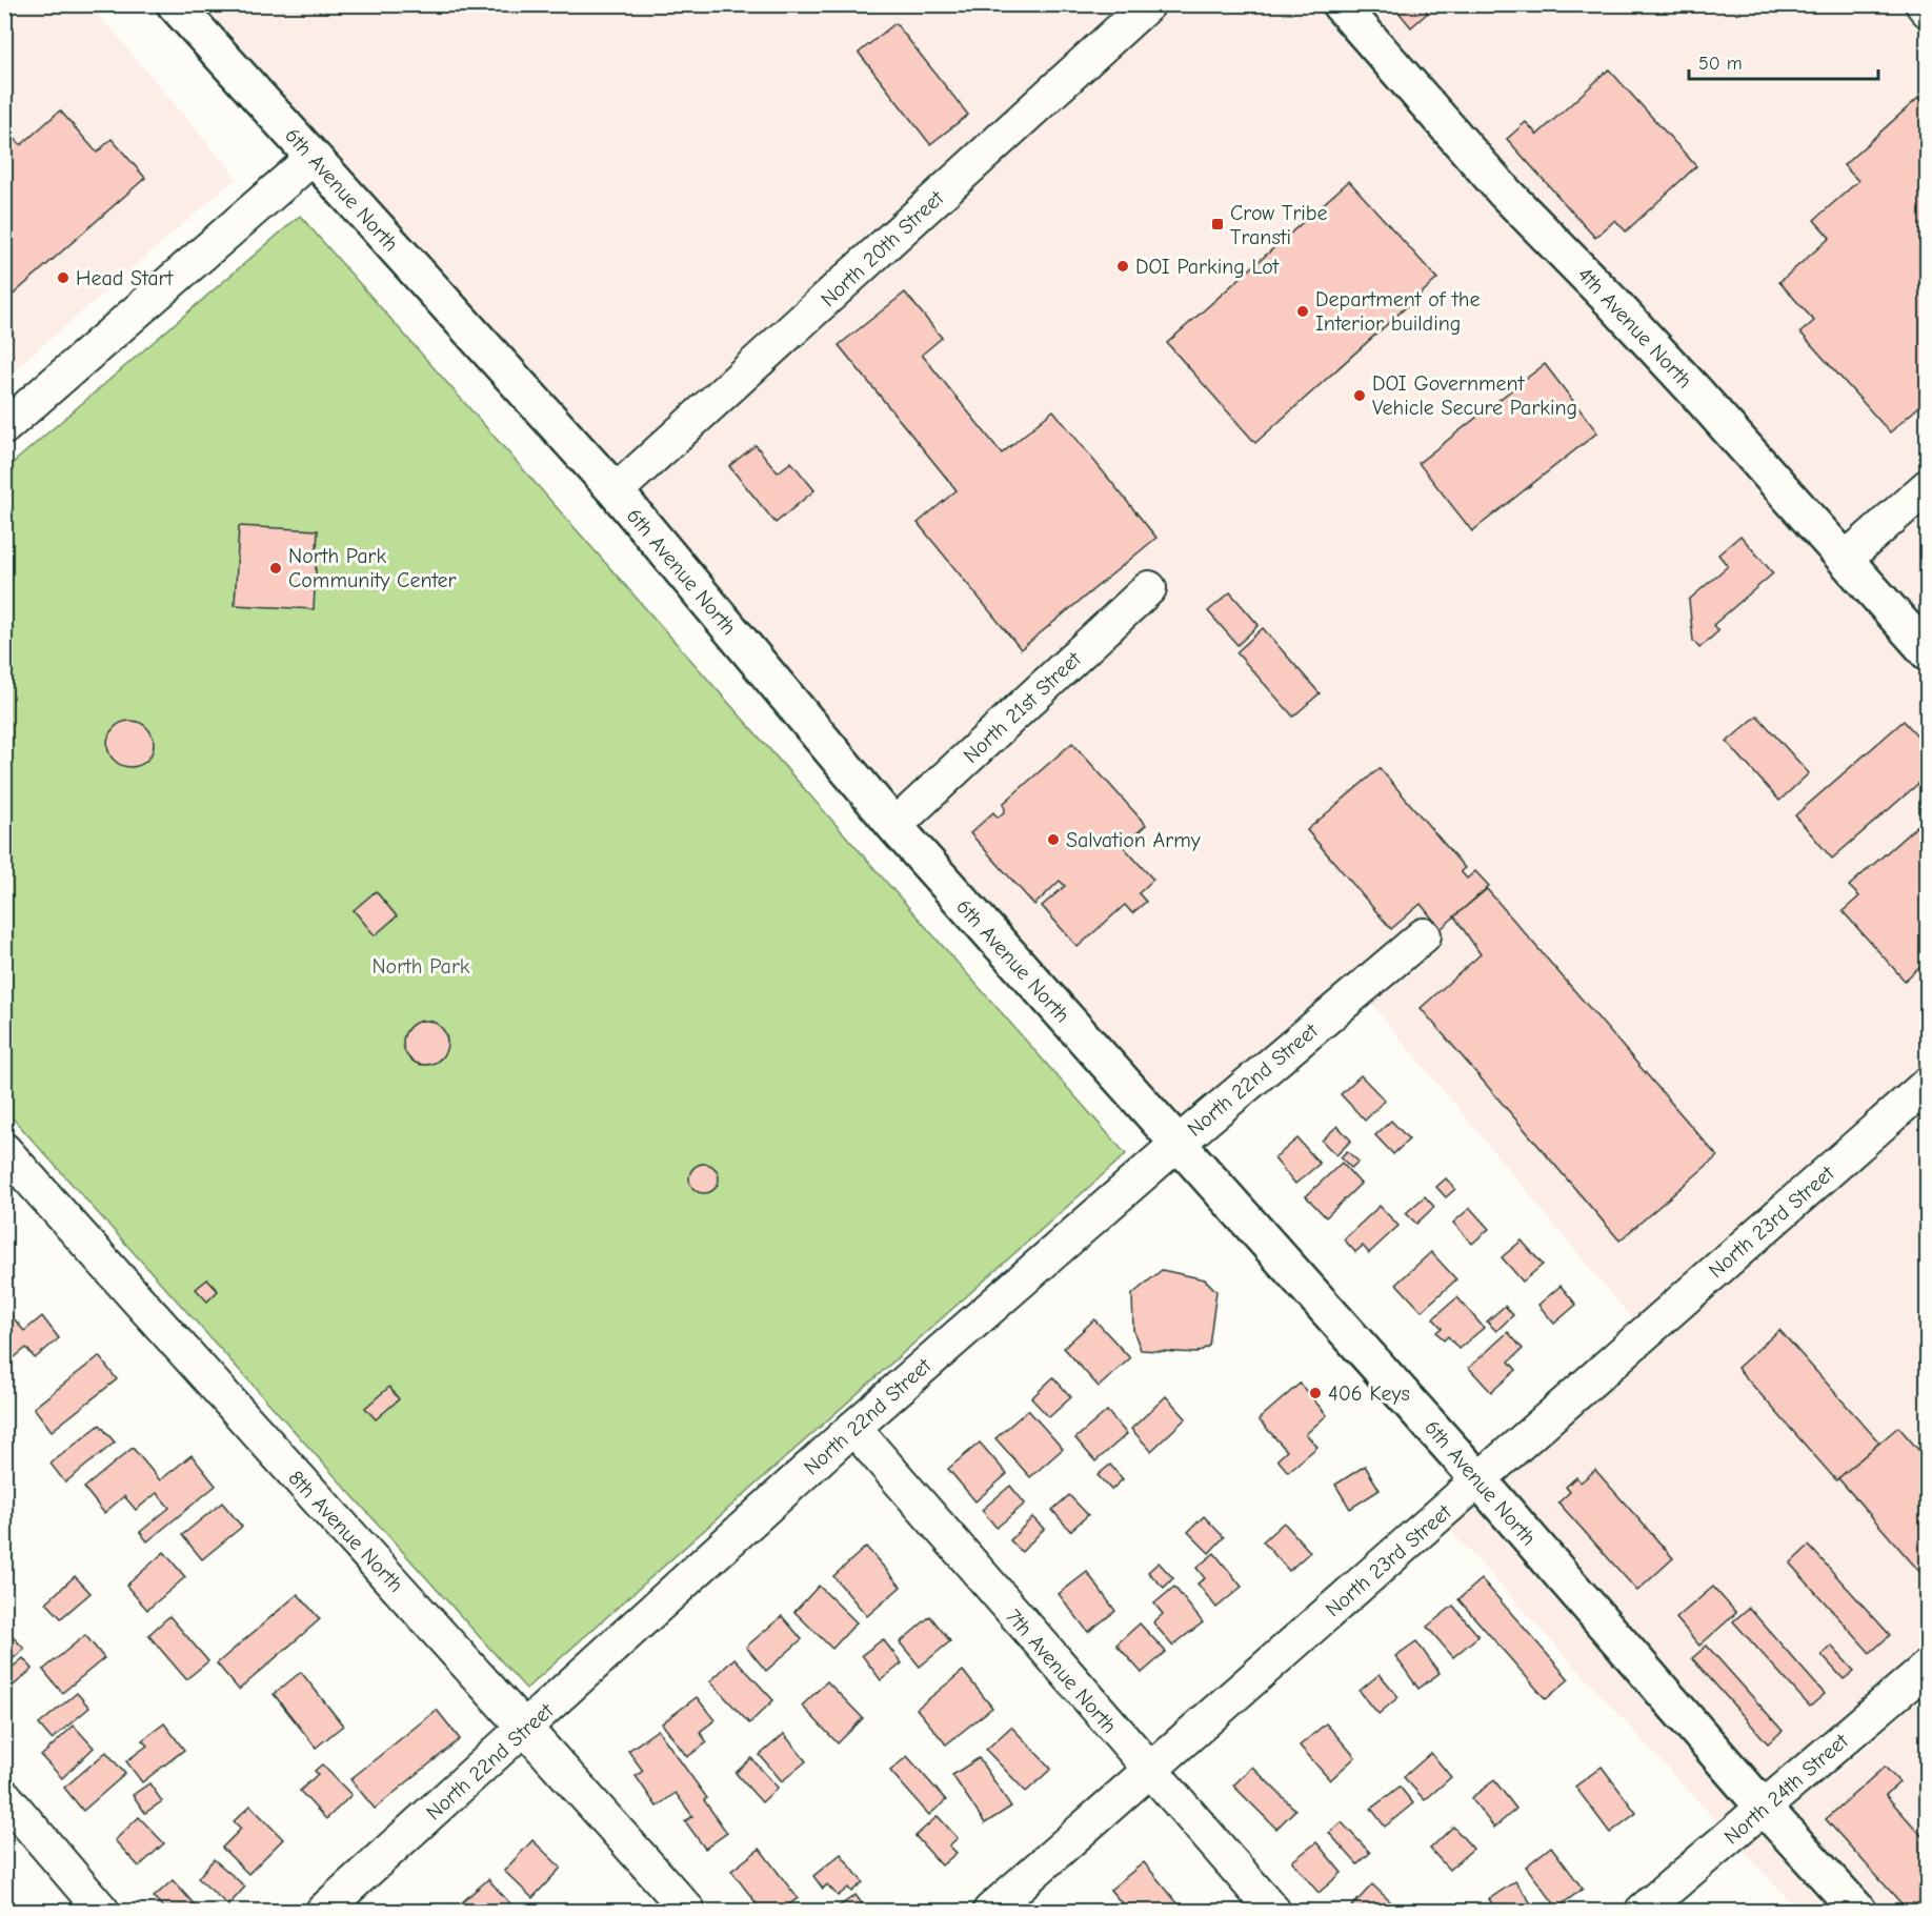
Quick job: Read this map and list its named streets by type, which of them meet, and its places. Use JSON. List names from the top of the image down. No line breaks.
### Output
{"streets":{"main road":["6th Avenue North","4th Avenue North"],"street":["North 20th Street","North 21st Street","North 22nd Street","North 23rd Street","8th Avenue North","7th Avenue North","North 24th Street"]},"crossings":[["6th Avenue North","North 20th Street"],["6th Avenue North","North 21st Street"],["6th Avenue North","North 22nd Street"],["6th Avenue North","North 23rd Street"],["6th Avenue North","North 24th Street"],["North 22nd Street","8th Avenue North"],["North 22nd Street","7th Avenue North"],["North 23rd Street","7th Avenue North"]],"parks":["North Park"],"places":{"transit":["Crow Tribe Transti"],"other":["DOI Parking Lot","Head Start","Department of the Interior building","DOI Government Vehicle Secure Parking","North Park Community Center","Salvation Army","406 Keys"]},"scale_bar":"50 m"}
